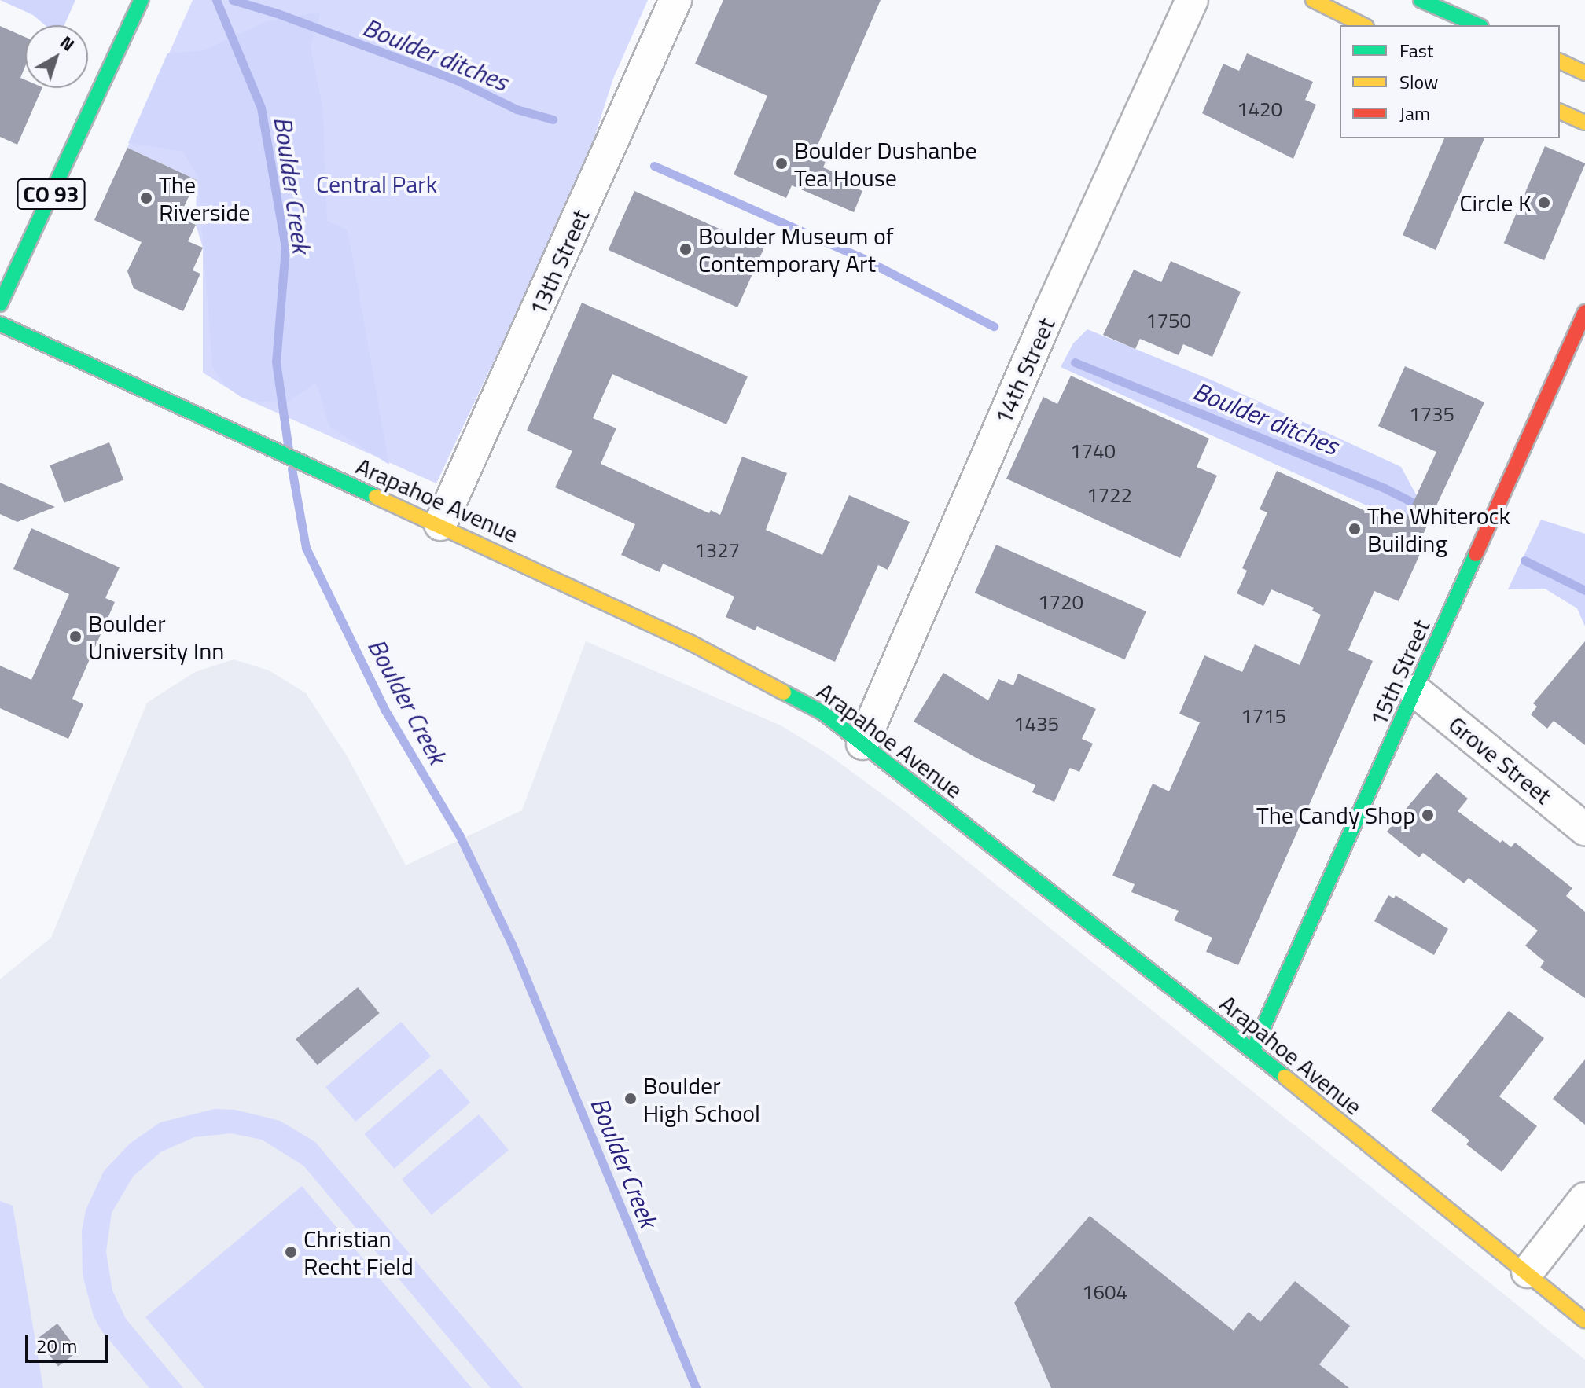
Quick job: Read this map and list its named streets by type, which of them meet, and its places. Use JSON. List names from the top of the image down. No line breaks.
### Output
{"streets":{"main road":["CO 93","Arapahoe Avenue","15th Street"],"street":["13th Street","14th Street","Grove Street"]},"crossings":[["13th Street","Arapahoe Avenue"],["14th Street","Arapahoe Avenue"],["Arapahoe Avenue","15th Street"],["15th Street","Grove Street"]],"water":["Boulder ditches","Boulder Creek"],"parks":["Central Park"],"places":["Boulder Dushanbe Tea House","The Riverside","Circle K","Boulder Museum of Contemporary Art","The Whiterock Building","Boulder University Inn","The Candy Shop","Boulder High School","Christian Recht Field"],"house_numbers":["1420","1750","1735","1740","1722","1327","1720","1715","1435","1604"],"legend":["Fast","Slow","Jam"],"scale_bar":"20 m","north":"top right"}
